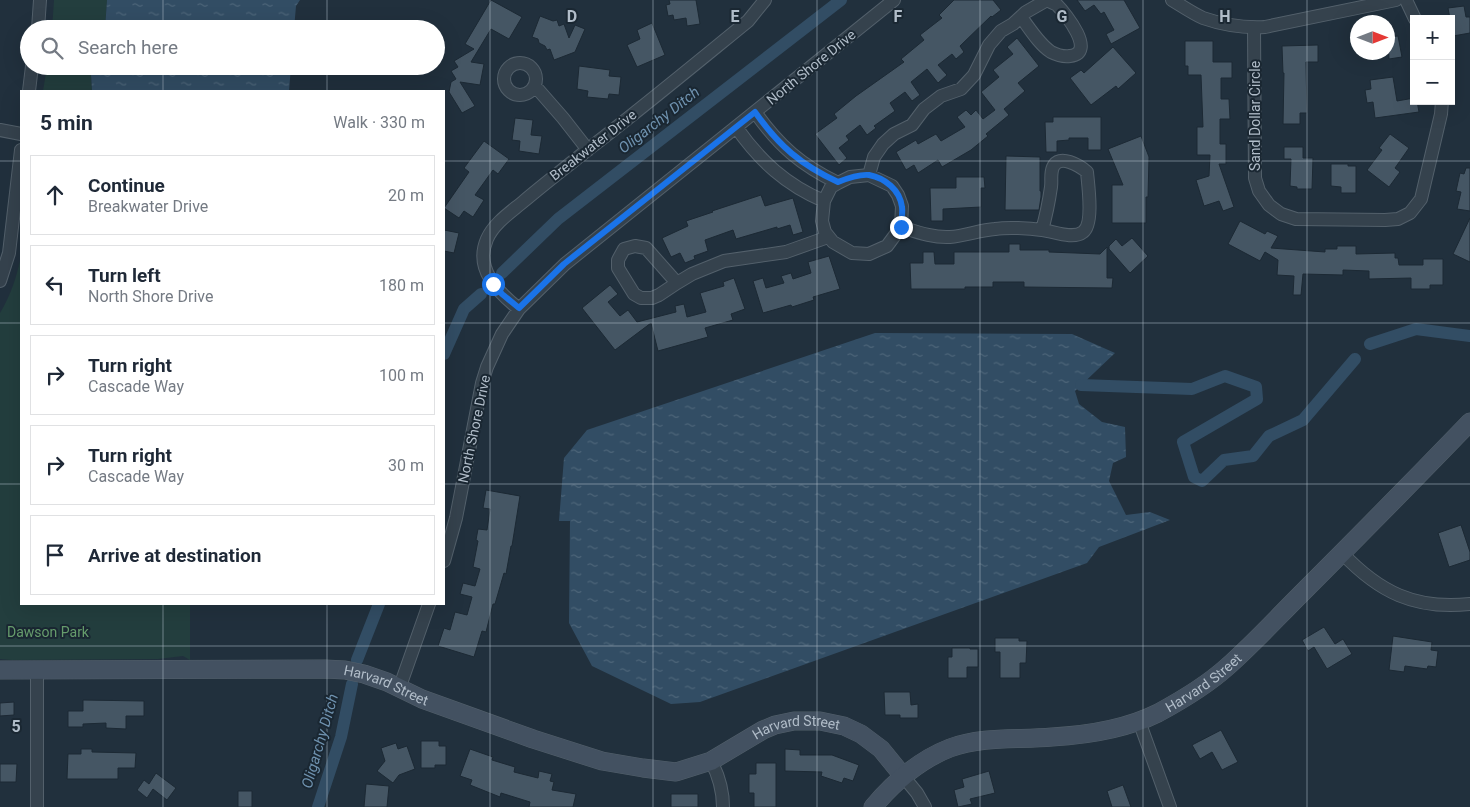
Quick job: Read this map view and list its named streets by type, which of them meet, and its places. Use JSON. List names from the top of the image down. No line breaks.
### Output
{"streets":{"street":["North Shore Drive","Sand Dollar Circle","Breakwater Drive","Harvard Street"]},"crossings":[["North Shore Drive","Breakwater Drive"]],"water":["Oligarchy Ditch"],"parks":["Dawson Park"],"north":"right","page":{"map_buttons":["+","−"],"search":"Search here","heading":["5 min","Walk · 330 m"],"list":[["Continue","Breakwater Drive","20 m"],["Turn left","North Shore Drive","180 m"],["Turn right","Cascade Way","100 m"],["Turn right","Cascade Way","30 m"],"Arrive at destination"]},"grid":{"columns":["D","E","F","G","H"],"rows":["5"]}}
